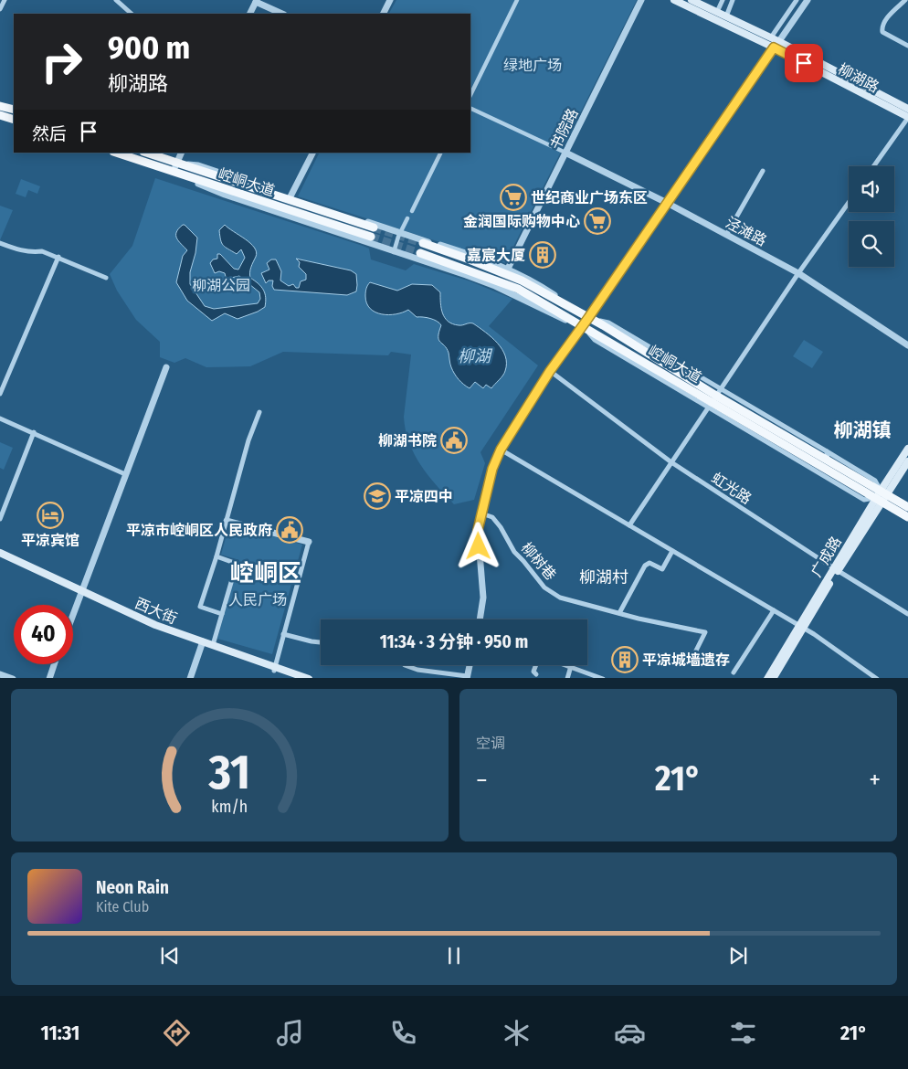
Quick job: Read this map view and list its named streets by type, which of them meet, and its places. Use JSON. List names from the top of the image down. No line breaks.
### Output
{"streets":{"main road":["柳湖路","崆峒大道","广成路","西大街"],"street":["书院路","泾滩路","虹光路","柳树巷"]},"crossings":[["书院路","泾滩路"],["崆峒大道","广成路"],["虹光路","广成路"]],"districts":["柳湖镇","崆峒区","柳湖村"],"water":["柳湖"],"parks":["绿地广场","柳湖公园","人民广场"],"places":{"supermarket":["世纪商业广场东区","金润国际购物中心"],"building":["嘉宸大厦","平凉城墙遗存"],"public building":["柳湖书院","平凉市崆峒区人民政府"],"school or university":["平凉四中"],"hotel":["平凉宾馆"]},"page":{"turn":["900 m","柳湖路"],"then":"然后","limit":"40","trip":"11:34 · 3 分钟 · 950 m","tile":"空调","heat":["−","21°","+"],"song":["Neon Rain","Kite Club"],"tabs":["11:31","21°"],"gauge":["31","km/h"]}}
